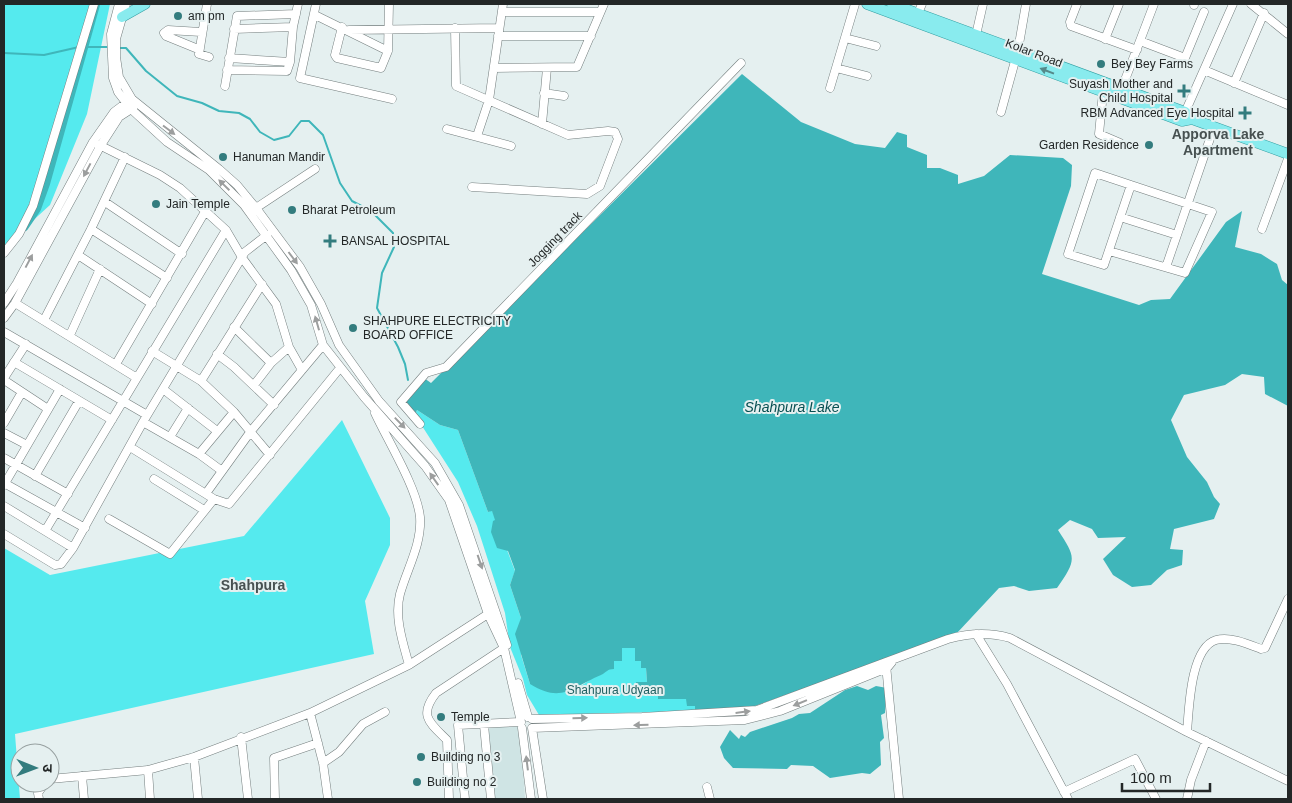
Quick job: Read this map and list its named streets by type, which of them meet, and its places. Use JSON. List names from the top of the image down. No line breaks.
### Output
{"streets":{"main road":["Kolar Road"],"street":["Jogging track"]},"districts":["Apporva Lake Apartment","Shahpura"],"water":["Shahpura Lake"],"parks":["Shahpura Udyaan"],"places":{"other":["am pm","Bey Bey Farms","Garden Residence","Hanuman Mandir","Jain Temple","Bharat Petroleum","SHAHPURE ELECTRICITY BOARD OFFICE","Temple","Building no 3","Building no 2"],"health":["Suyash Mother and Child Hospital","RBM Advanced Eye Hospital","BANSAL HOSPITAL"]},"scale_bar":"100 m","north":"right"}
